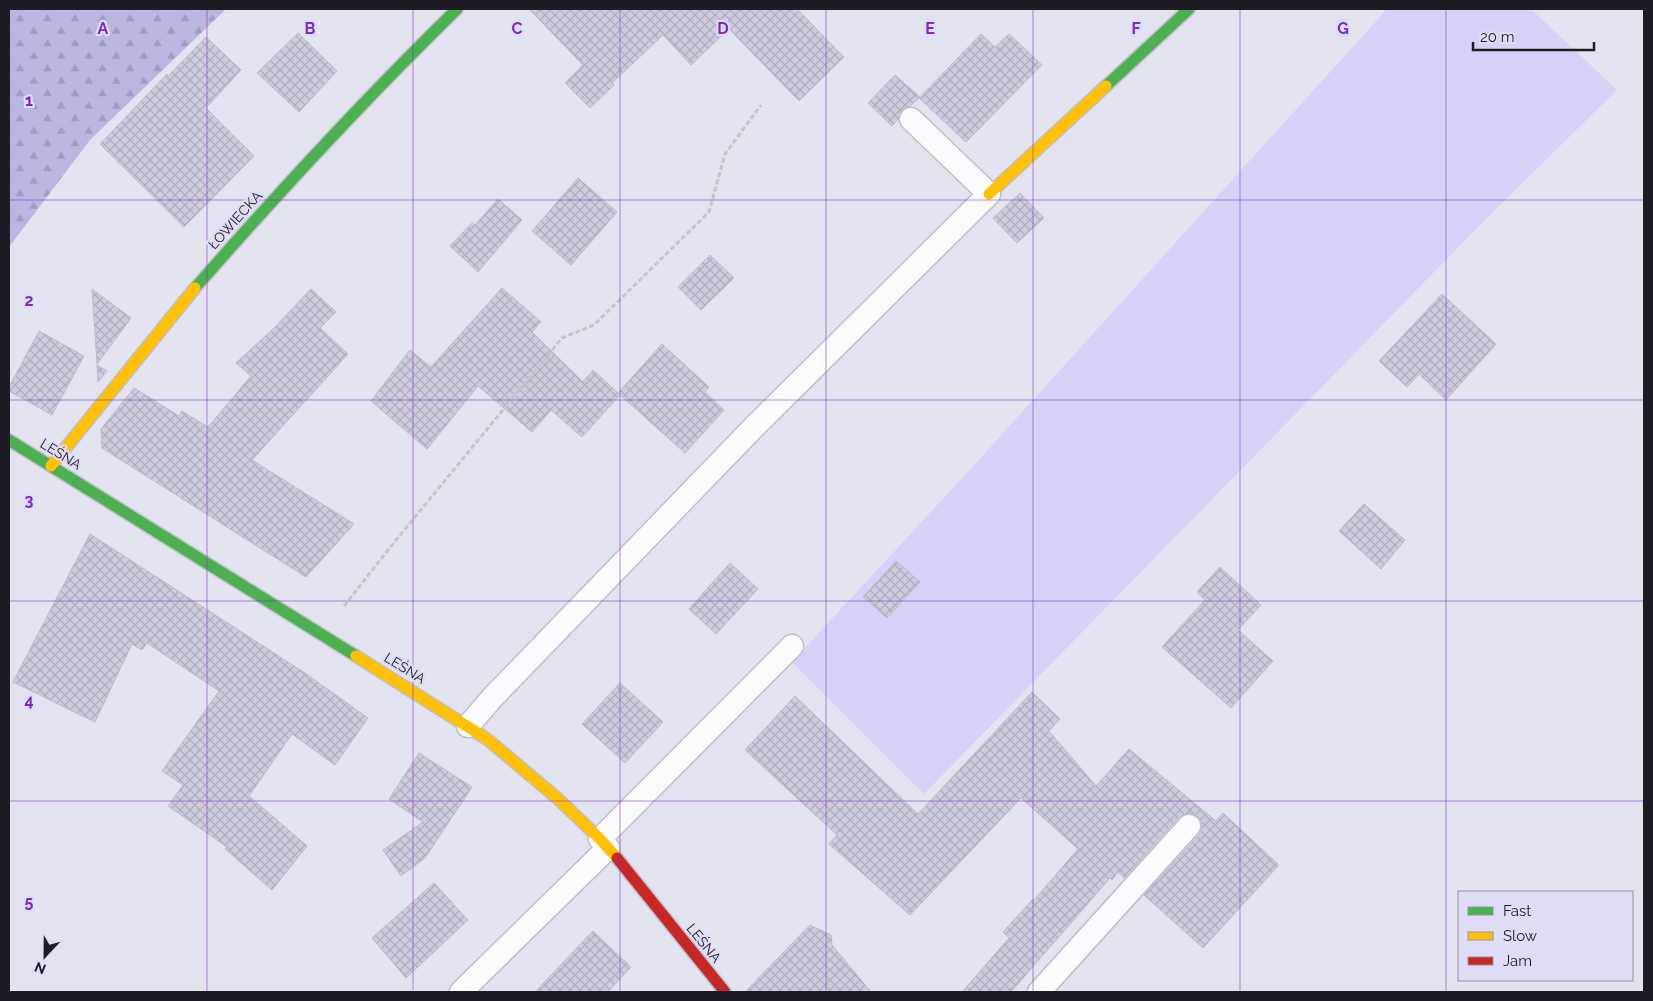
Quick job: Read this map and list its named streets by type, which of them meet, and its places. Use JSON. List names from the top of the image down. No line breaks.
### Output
{"streets":{"street":["ŁOWIECKA","LEŚNA"]},"crossings":[["ŁOWIECKA","LEŚNA"]],"legend":["Fast","Slow","Jam"],"scale_bar":"20 m","north":"bottom","grid":{"columns":["A","B","C","D","E","F","G"],"rows":["1","2","3","4","5"]}}
